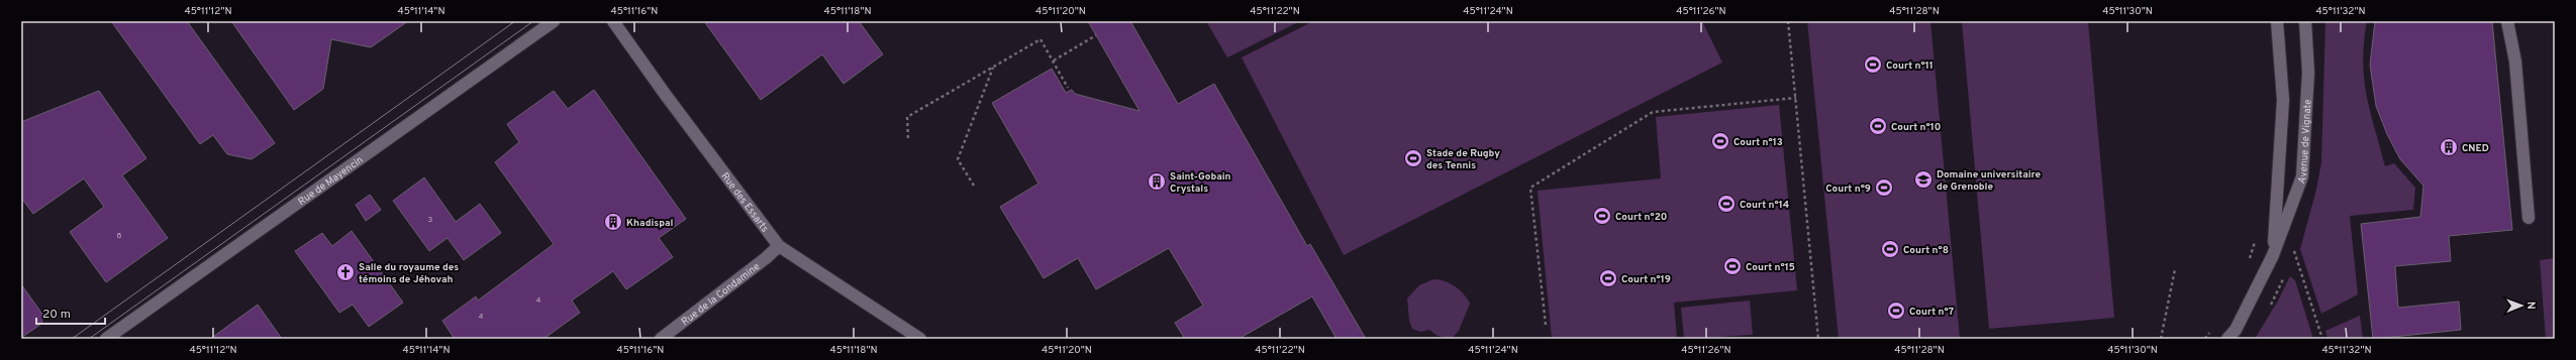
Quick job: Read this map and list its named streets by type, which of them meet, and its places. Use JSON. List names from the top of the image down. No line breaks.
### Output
{"streets":{"street":["Avenue de Vignate","Rue de Mayencin","Rue des Essarts","Rue de la Condamine"]},"crossings":[["Rue des Essarts","Rue de la Condamine"]],"places":{"sports":["Court n°11","Court n°10","Court n°13","Stade de Rugby des Tennis","Court n°9","Court n°14","Court n°20","Court n°8","Court n°15","Court n°19","Court n°7"],"building":["CNED","Saint-Gobain Crystals","Khadispal"],"school or university":["Domaine universitaire de Grenoble"],"church":["Salle du royaume des témoins de Jéhovah"]},"house_numbers":["3","8","4","4"],"scale_bar":"20 m","north":"right","coordinates":["45°11'12\"N","45°11'14\"N","45°11'16\"N","45°11'18\"N","45°11'20\"N","45°11'22\"N","45°11'24\"N","45°11'26\"N","45°11'28\"N","45°11'30\"N","45°11'32\"N"]}
